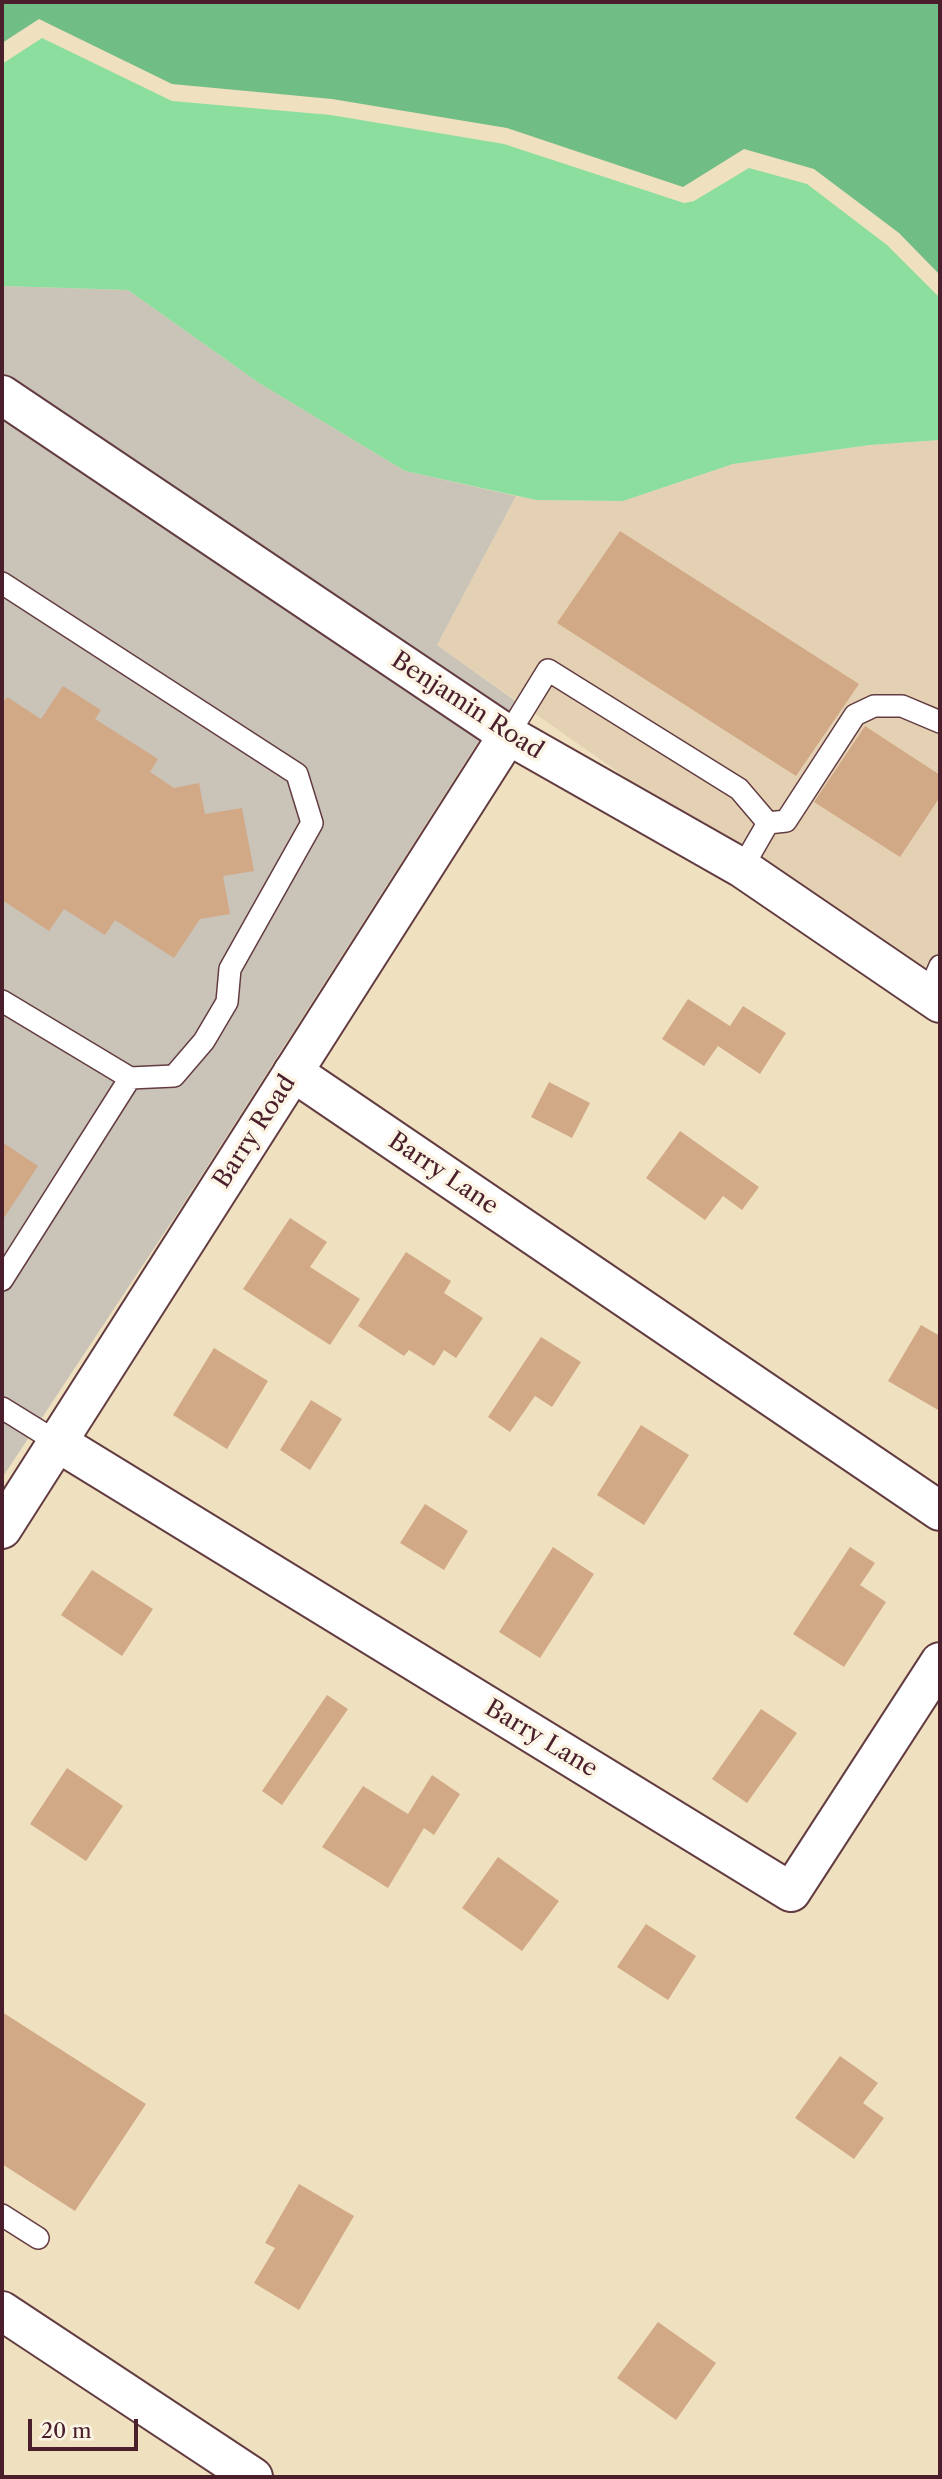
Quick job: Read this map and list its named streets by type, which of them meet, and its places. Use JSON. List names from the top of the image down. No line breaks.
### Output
{"streets":{"street":["Benjamin Road","Barry Road","Barry Lane"]},"crossings":[["Benjamin Road","Barry Road"],["Barry Road","Barry Lane"]],"scale_bar":"20 m"}
